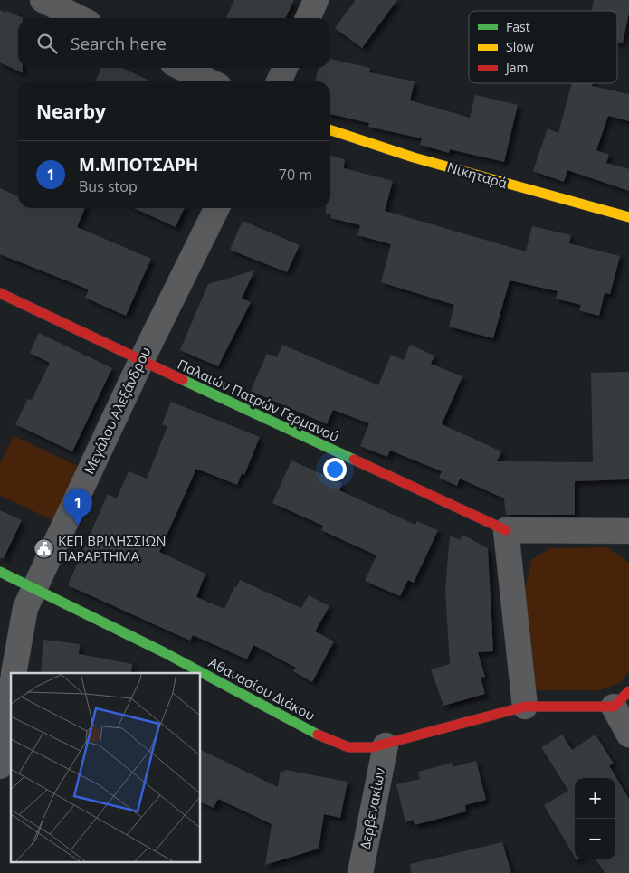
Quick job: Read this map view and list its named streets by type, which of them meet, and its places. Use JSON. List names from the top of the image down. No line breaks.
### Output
{"streets":{"street":["Νικηταρά","Παλαιών Πατρών Γερμανού","Μεγάλου Αλεξάνδρου","Αθανασίου Διάκου","Δερβενακίων"]},"crossings":[["Παλαιών Πατρών Γερμανού","Μεγάλου Αλεξάνδρου"],["Μεγάλου Αλεξάνδρου","Αθανασίου Διάκου"],["Αθανασίου Διάκου","Δερβενακίων"]],"places":{"public building":["ΚΕΠ ΒΡΙΛΗΣΣΙΩΝ ΠΑΡΑΡΤΗΜΑ"]},"legend":["Fast","Slow","Jam"],"page":{"search":"Search here","heading":"Nearby","list":[{"mark":"1","name":"Μ.ΜΠΟΤΣΑΡΗ","note":"Bus stop","value":"70 m"}],"pins":"1","map_buttons":["+","−"]}}
